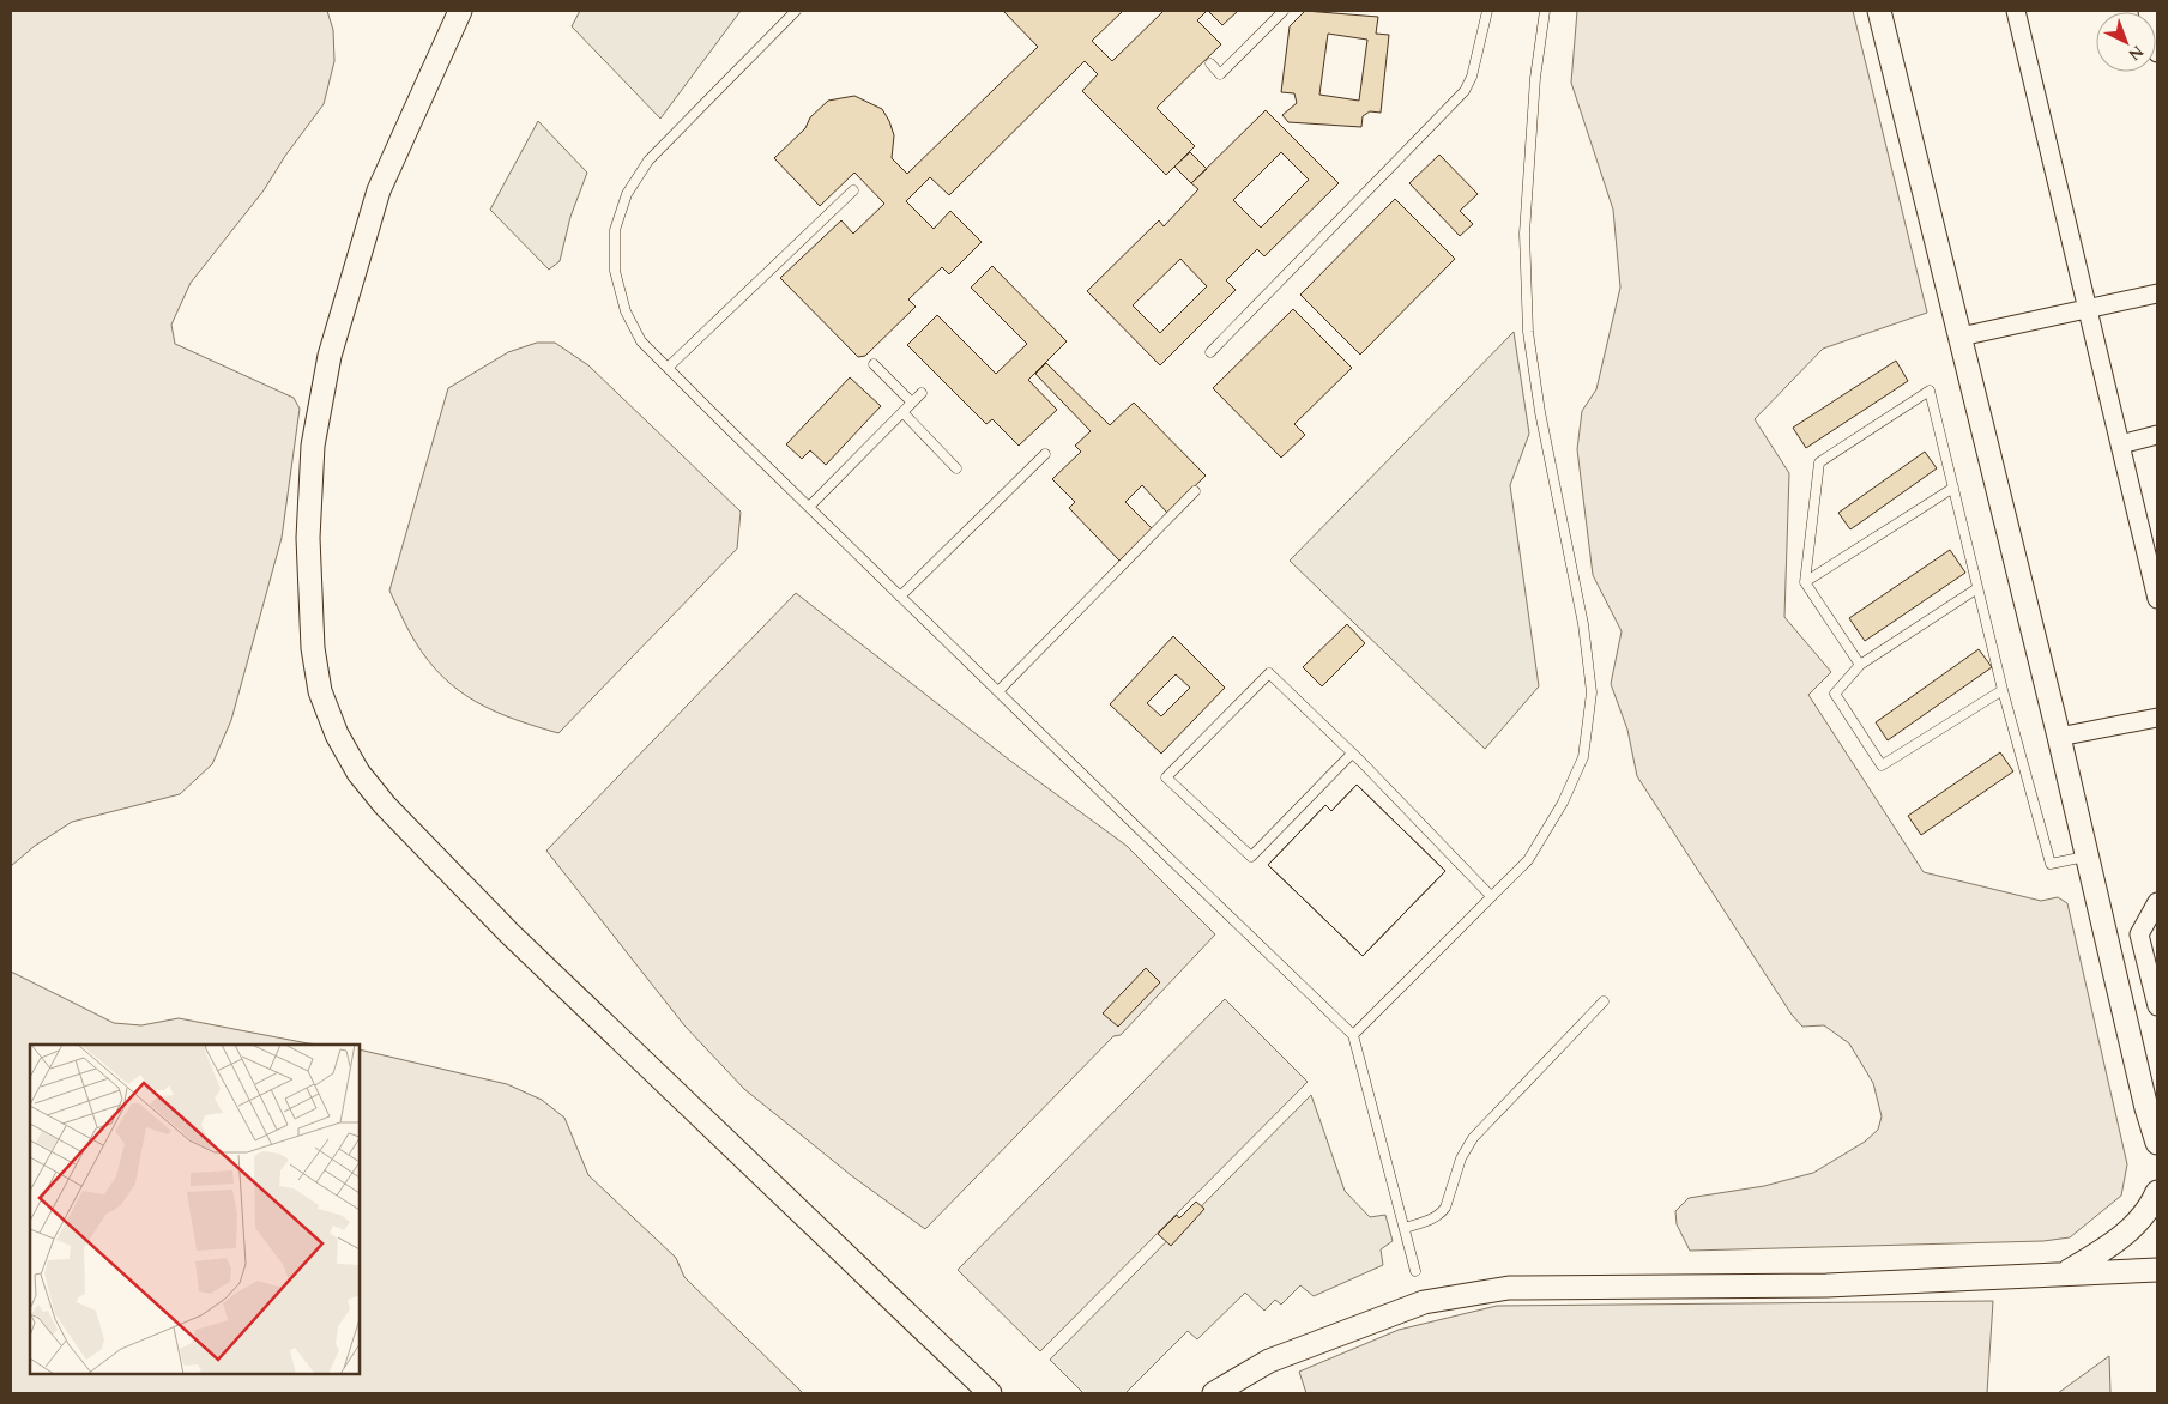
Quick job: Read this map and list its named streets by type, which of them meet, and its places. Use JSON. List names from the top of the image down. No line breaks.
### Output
{"north":"bottom right"}
